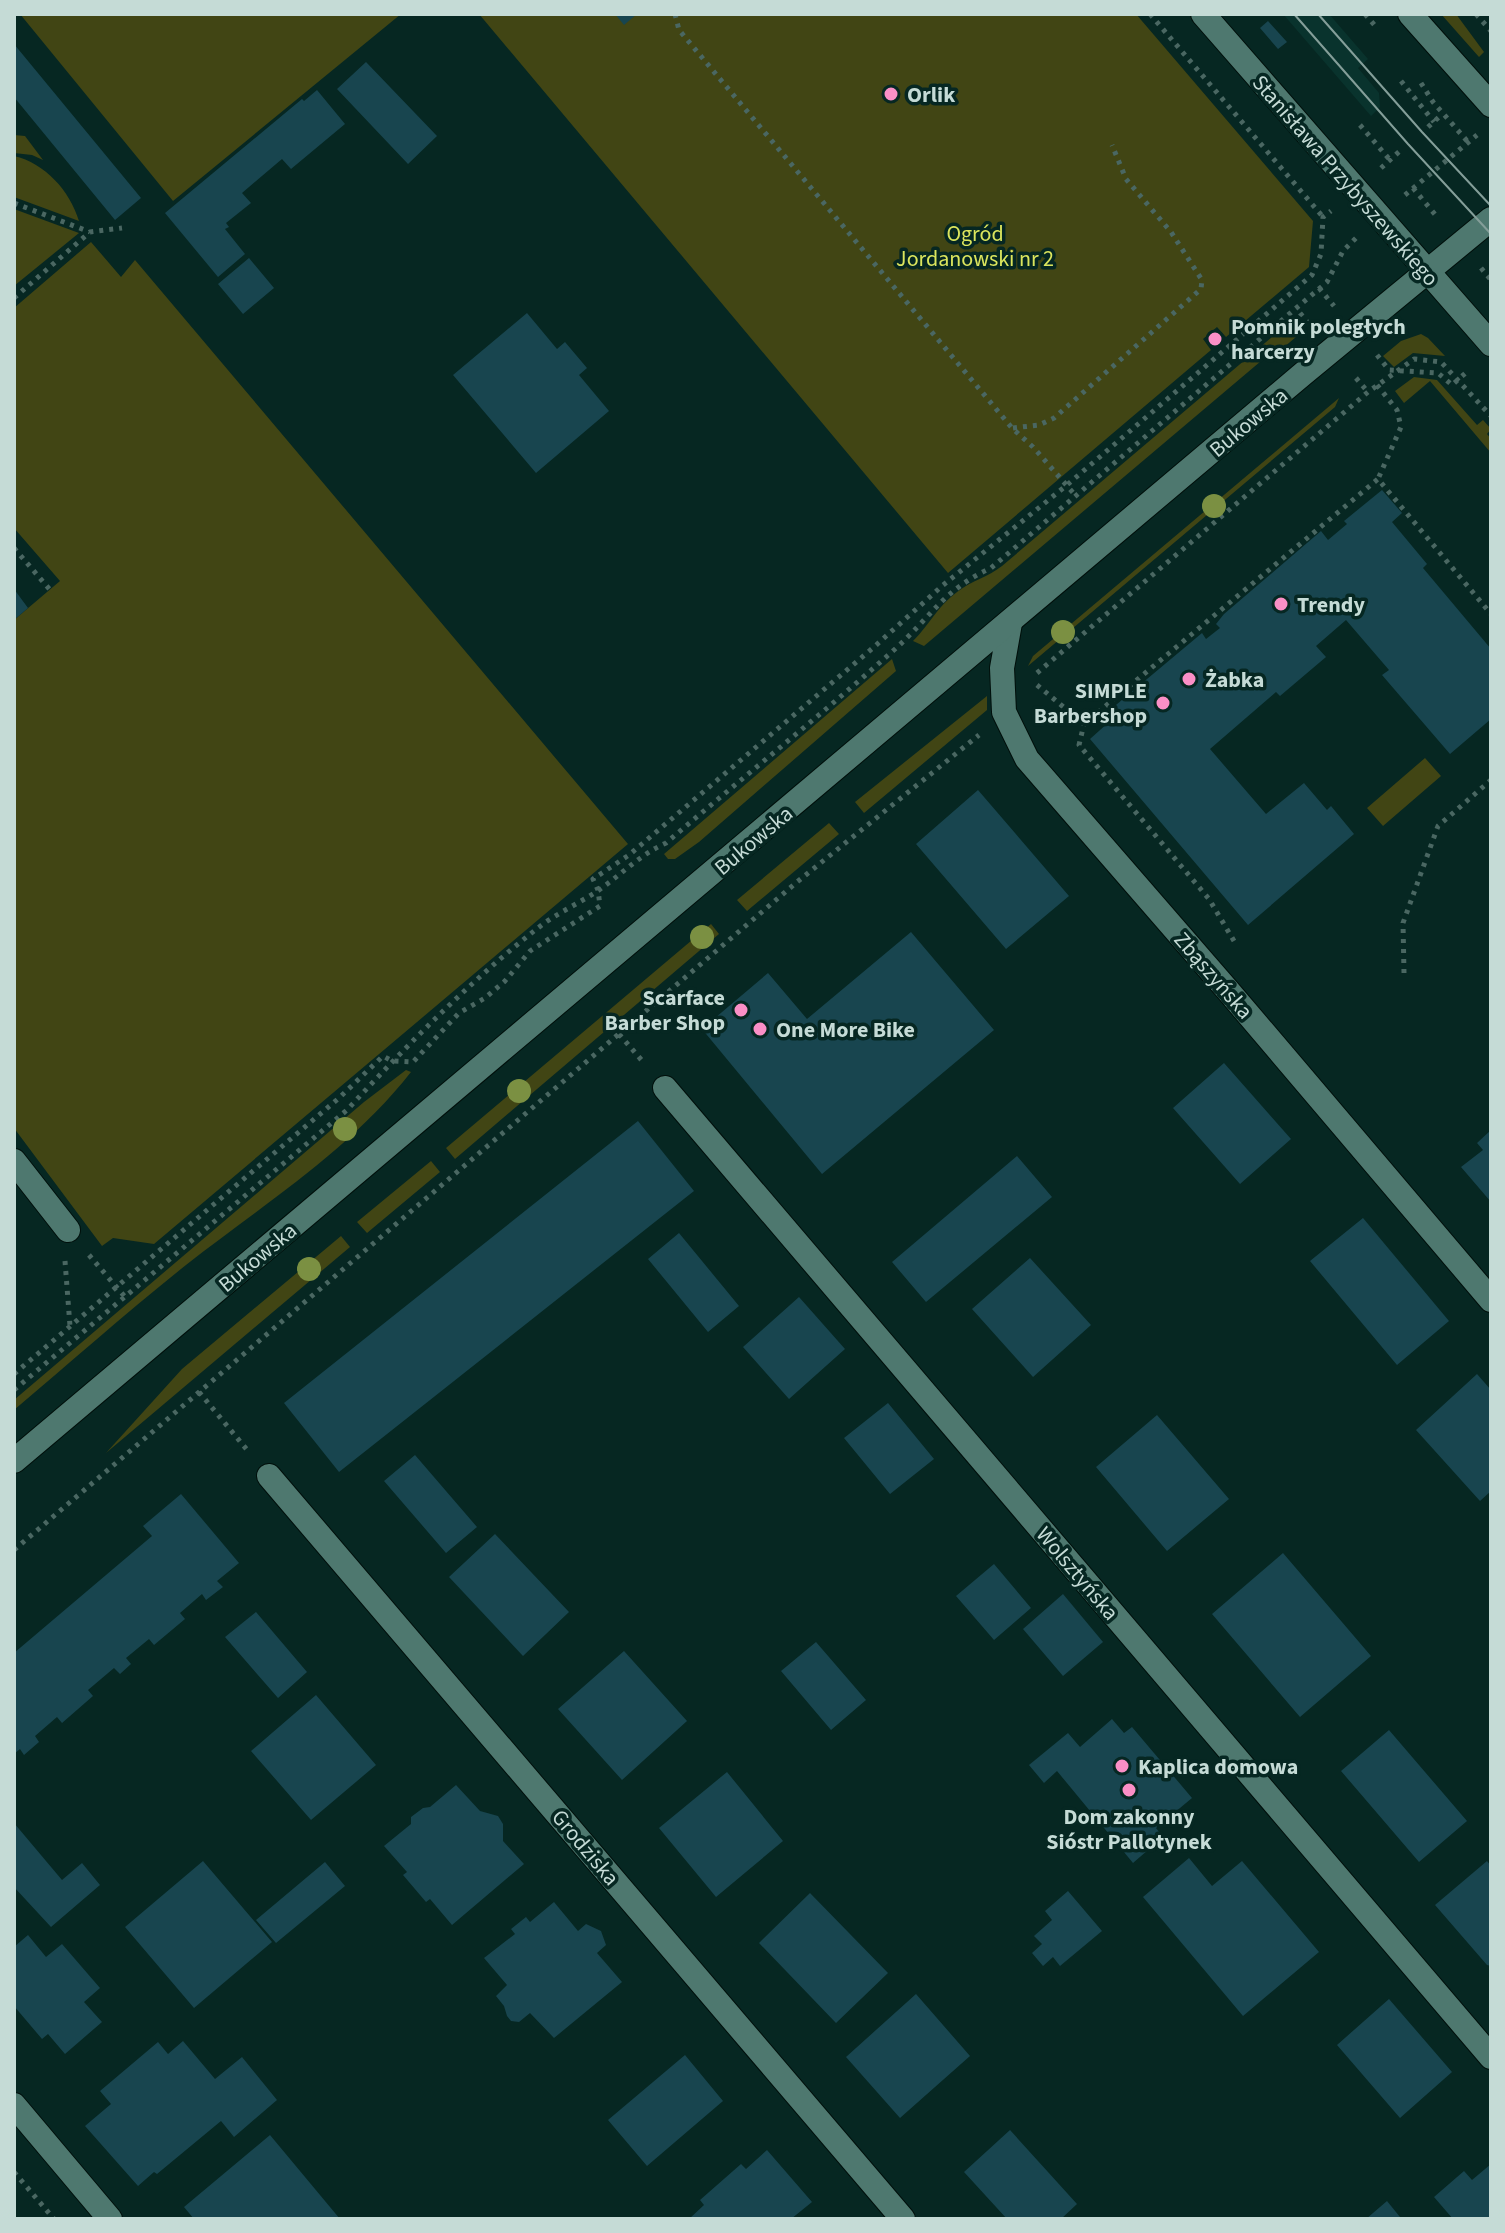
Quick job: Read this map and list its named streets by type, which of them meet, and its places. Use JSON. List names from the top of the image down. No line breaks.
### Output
{"streets":{"street":["Stanisława Przybyszewskiego","Bukowska","Zbąszyńska","Wolsztyńska","Grodziska"]},"crossings":[["Stanisława Przybyszewskiego","Bukowska"],["Bukowska","Zbąszyńska"]],"parks":["Ogród Jordanowski nr 2"],"places":["Orlik","Pomnik poległych harcerzy","Trendy","Żabka","SIMPLE Barbershop","Scarface Barber Shop","One More Bike","Kaplica domowa","Dom zakonny Sióstr Pallotynek"]}
